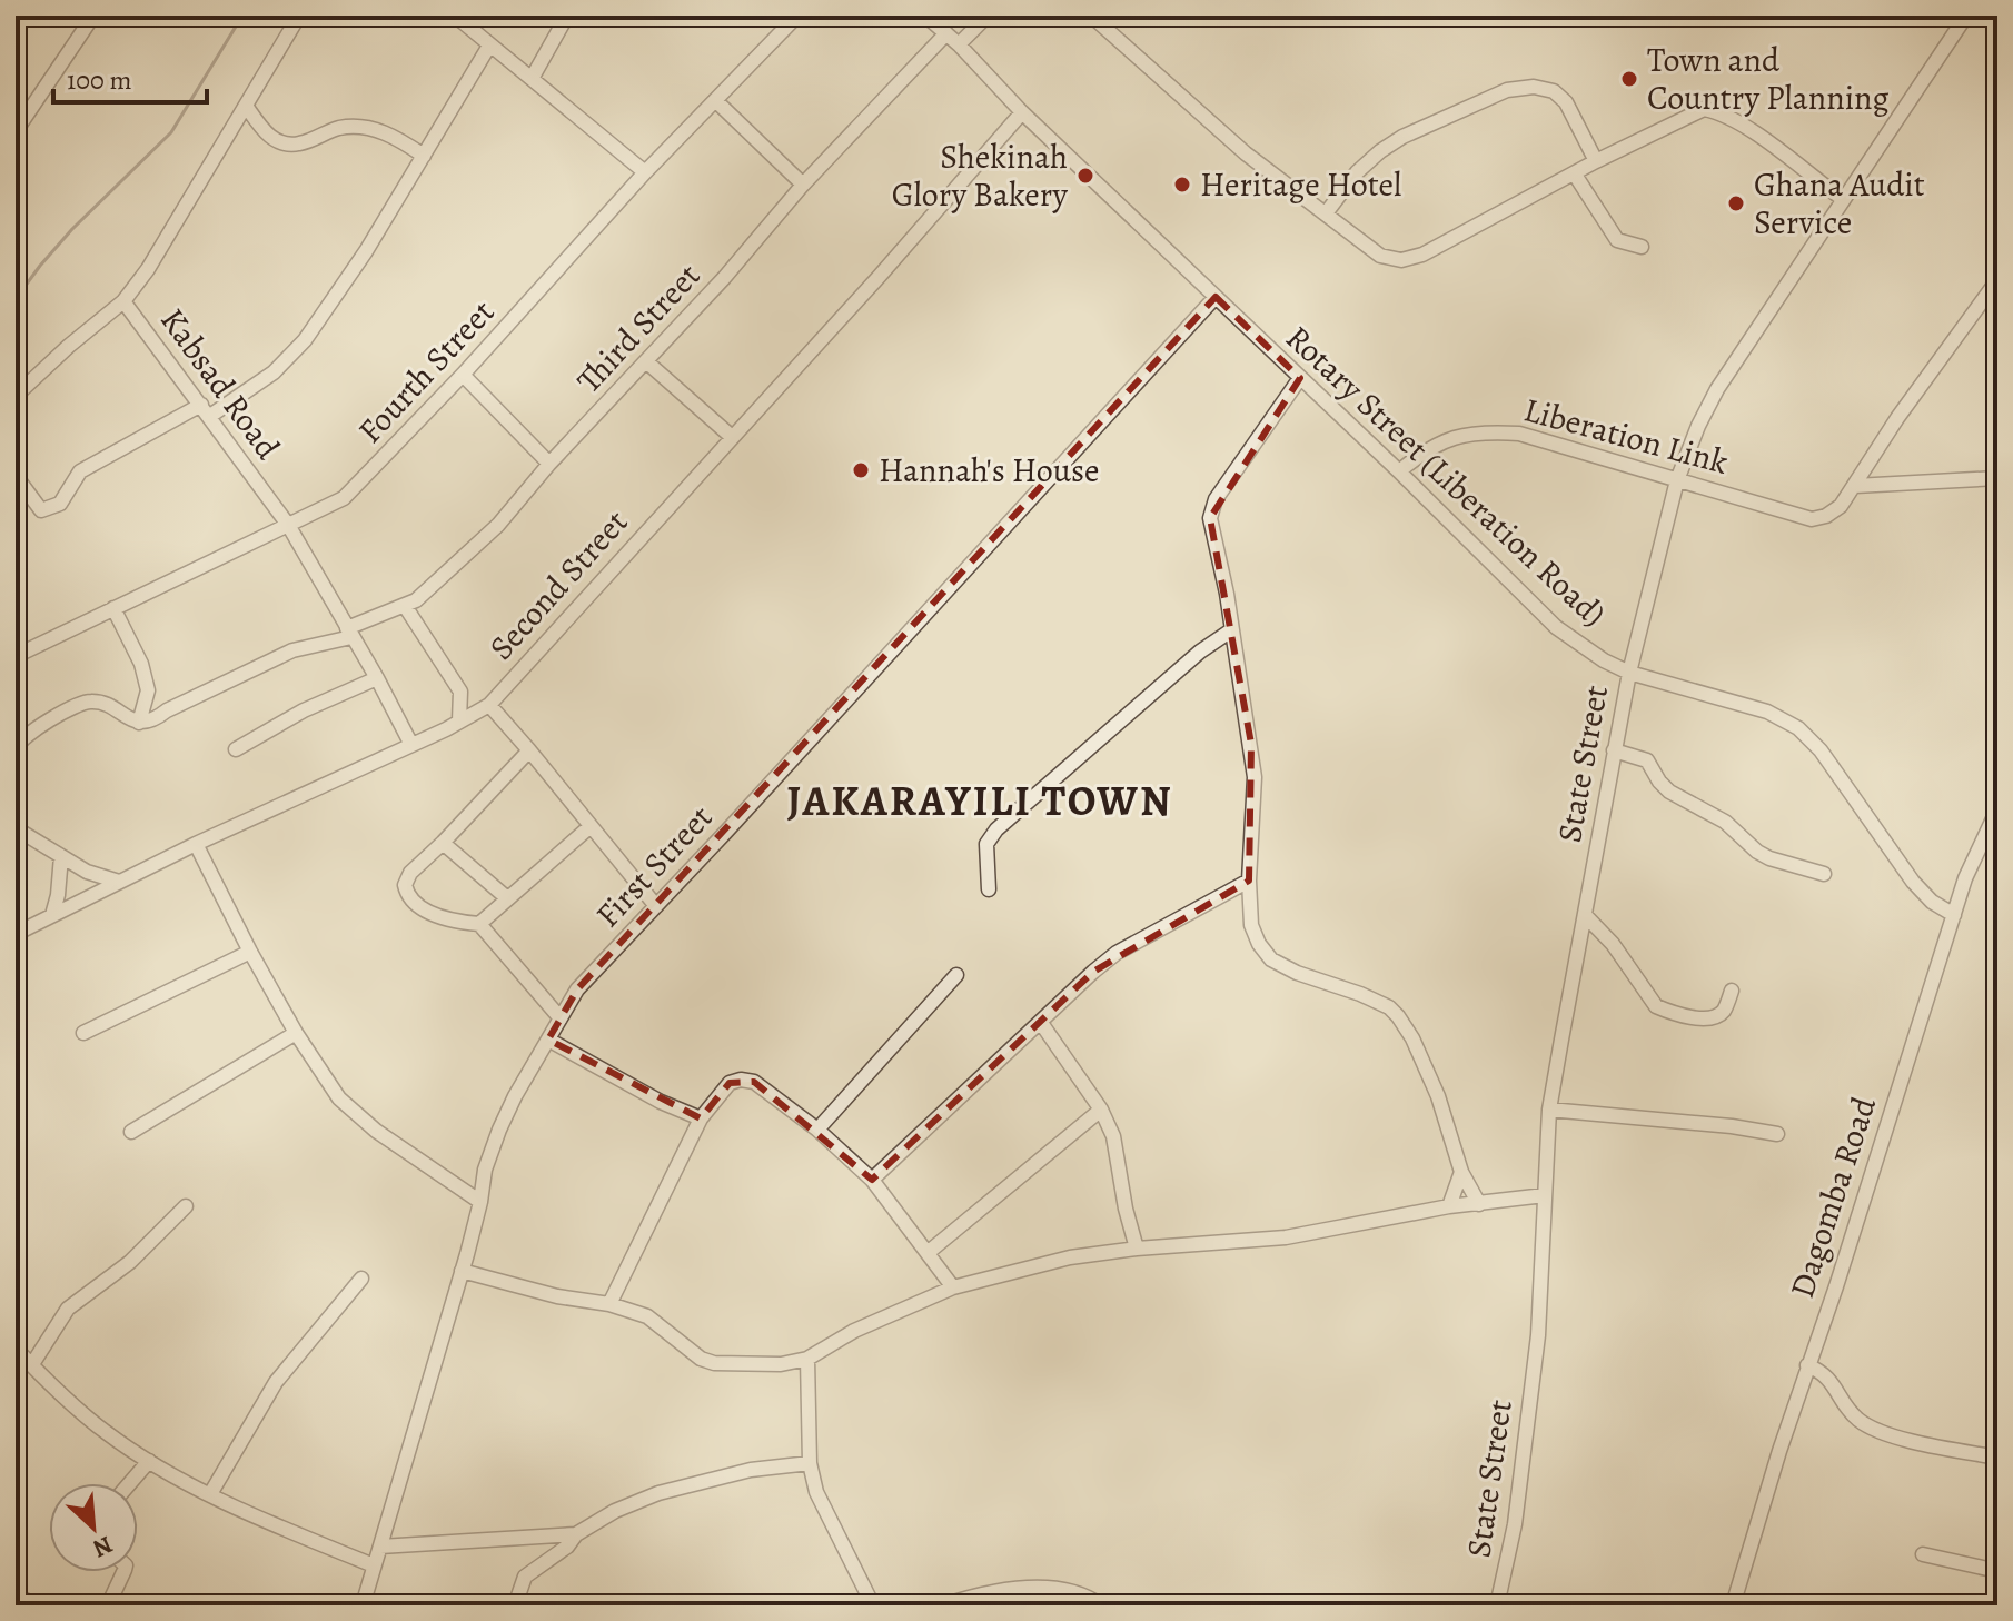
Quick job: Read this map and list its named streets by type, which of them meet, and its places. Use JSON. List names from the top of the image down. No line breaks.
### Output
{"streets":{"street":["Third Street","Fourth Street","Kabsad Road","Liberation Link","Rotary Street (Liberation Road)","Second Street","State Street","First Street","Dagomba Road"]},"crossings":[["Third Street","Kabsad Road"],["Third Street","Rotary Street (Liberation Road)"],["Fourth Street","Kabsad Road"],["Kabsad Road","Second Street"],["Liberation Link","Rotary Street (Liberation Road)"],["Liberation Link","State Street"],["Rotary Street (Liberation Road)","Second Street"],["Rotary Street (Liberation Road)","State Street"],["Rotary Street (Liberation Road)","First Street"],["Rotary Street (Liberation Road)","Dagomba Road"]],"districts":["JAKARAYILI TOWN"],"places":["Town and Country Planning","Shekinah Glory Bakery","Heritage Hotel","Ghana Audit Service","Hannah's House"],"scale_bar":"100 m","north":"bottom right"}
